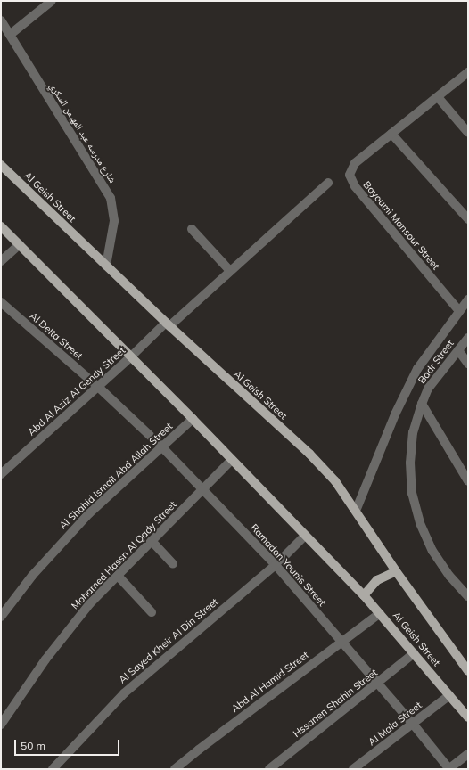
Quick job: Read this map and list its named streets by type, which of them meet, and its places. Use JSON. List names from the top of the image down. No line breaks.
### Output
{"streets":{"main road":["Al Geish Street"],"street":["شارع مدرسه عبد المهيمن السكري","Bayoumi Mansour Street","Al Delta Street","Badr Street","Abd Al Aziz Al Gendy Street","Al Shahid Ismail Abd Allah Street","Mohamed Hassn Al Qady Street","Ramadan Younis Street","Al Sayed Kheir Al Din Street","Abd Al Hamid Street","Hssanen Shahin Street","Al Mala Street"]},"crossings":[["شارع مدرسه عبد المهيمن السكري","Al Geish Street"],["Al Geish Street","Badr Street"],["Al Geish Street","Abd Al Aziz Al Gendy Street"],["Al Geish Street","Al Shahid Ismail Abd Allah Street"],["Al Geish Street","Mohamed Hassn Al Qady Street"],["Al Geish Street","Al Sayed Kheir Al Din Street"],["Al Geish Street","Abd Al Hamid Street"],["Al Geish Street","Hssanen Shahin Street"],["Al Geish Street","Al Mala Street"],["Bayoumi Mansour Street","Badr Street"],["Al Delta Street","Abd Al Aziz Al Gendy Street"],["Al Delta Street","Ramadan Younis Street"],["Abd Al Aziz Al Gendy Street","Ramadan Younis Street"],["Al Shahid Ismail Abd Allah Street","Ramadan Younis Street"],["Mohamed Hassn Al Qady Street","Ramadan Younis Street"],["Ramadan Younis Street","Al Sayed Kheir Al Din Street"],["Ramadan Younis Street","Abd Al Hamid Street"],["Ramadan Younis Street","Hssanen Shahin Street"],["Ramadan Younis Street","Al Mala Street"]],"scale_bar":"50 m"}
